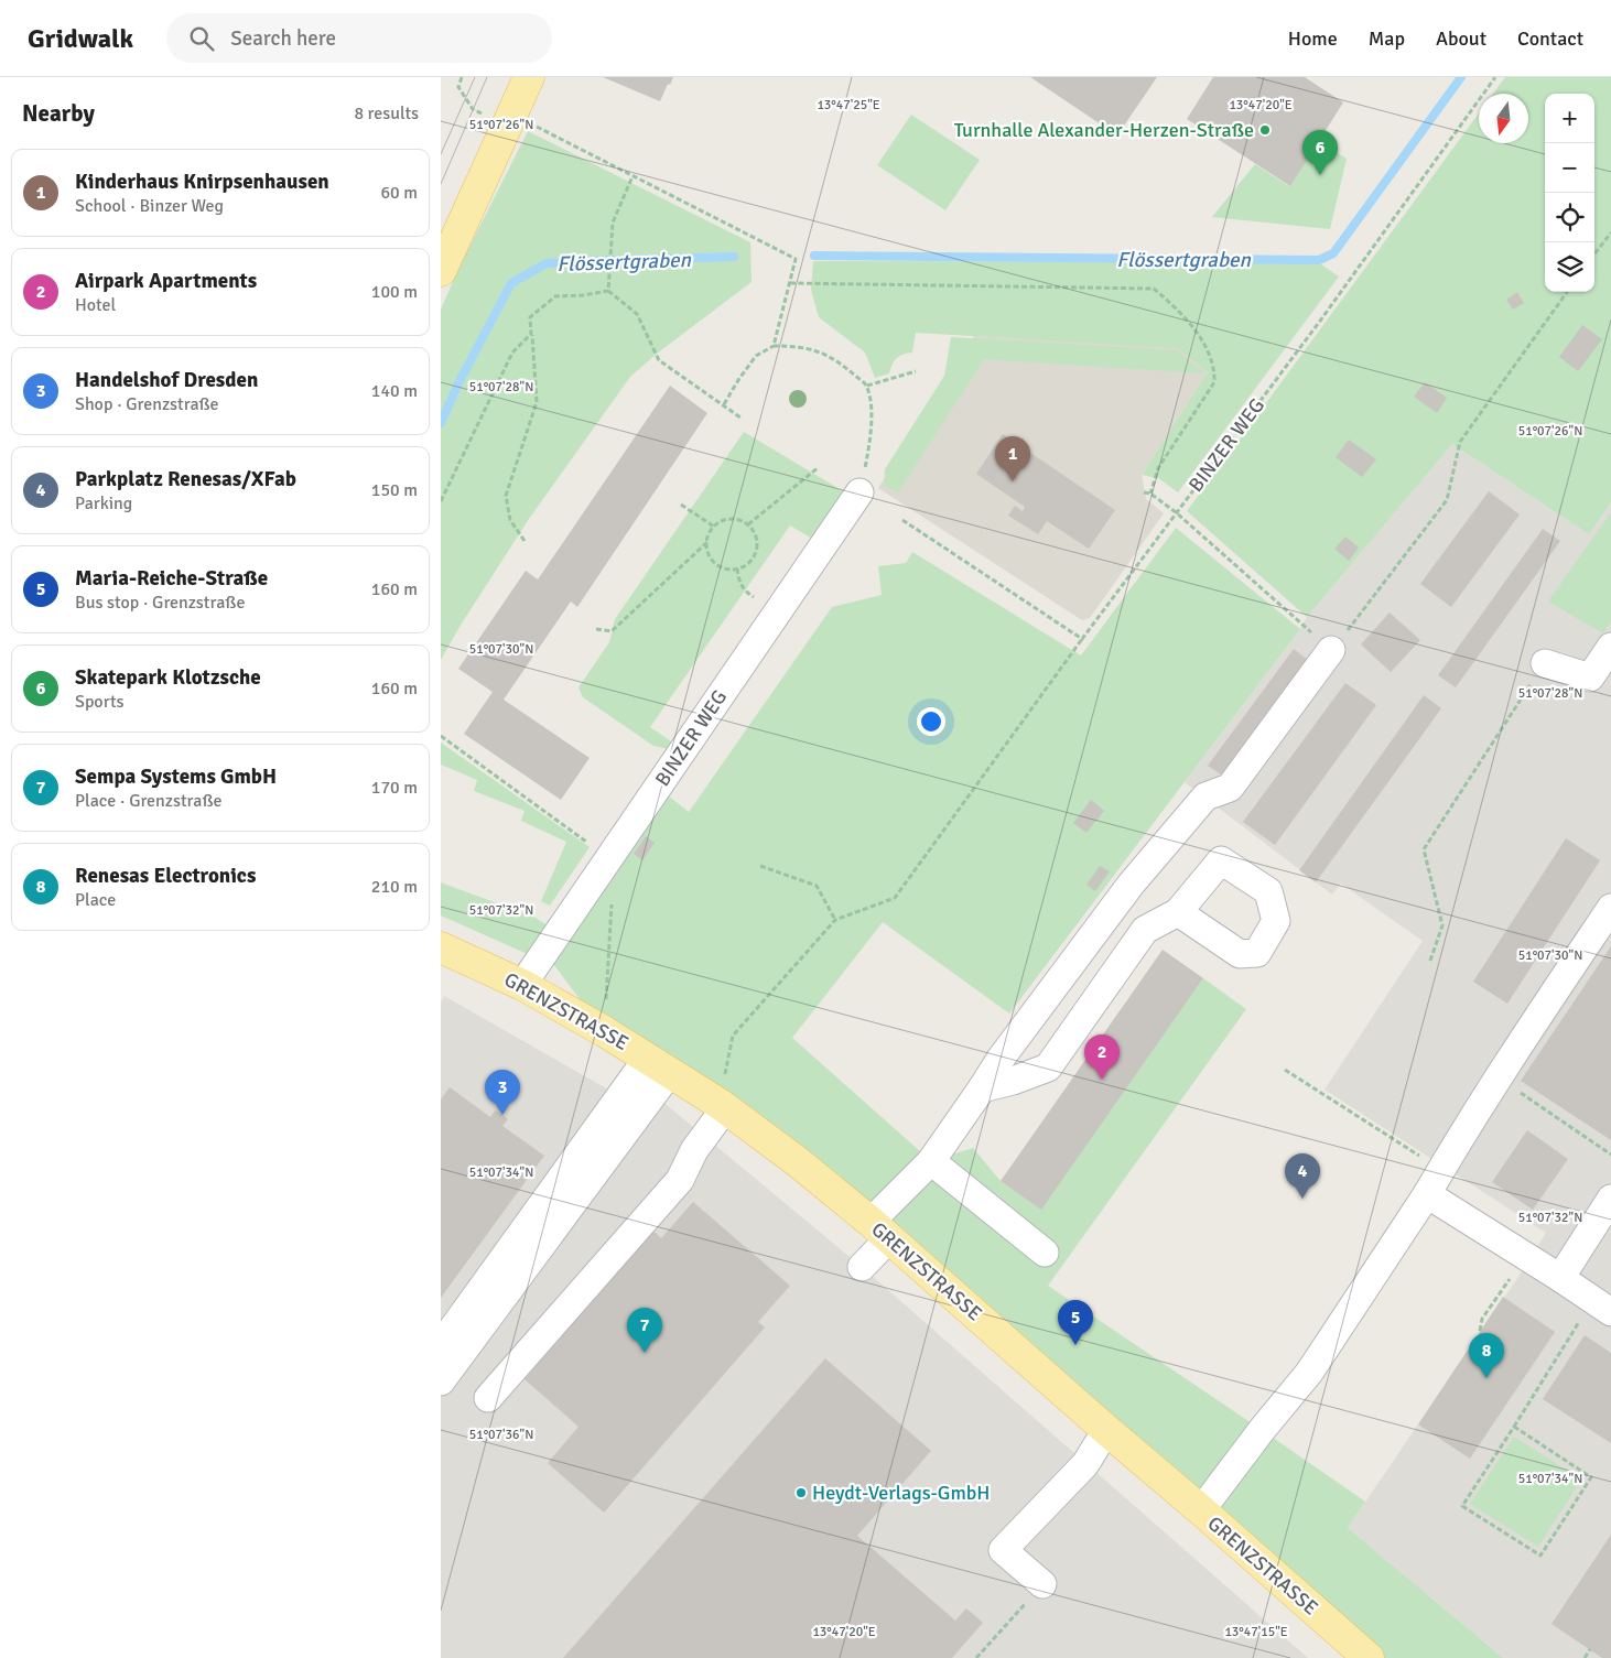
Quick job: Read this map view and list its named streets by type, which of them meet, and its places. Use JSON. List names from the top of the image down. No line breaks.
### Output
{"streets":{"main road":["GRENZSTRASSE"],"street":["BINZER WEG"]},"crossings":[["BINZER WEG","GRENZSTRASSE"]],"water":["Flössertgraben"],"places":["Turnhalle Alexander-Herzen-Straße","Heydt-Verlags-GmbH"],"north":"bottom","page":{"header":"Gridwalk","search":"Search here","nav":["Home","Map","About","Contact"],"heading":["Nearby","8 results"],"map_buttons":["+","−"],"pins":["6","1","2","3","4","5","7","8"],"list":[{"mark":"1","name":"Kinderhaus Knirpsenhausen","note":"School · Binzer Weg","value":"60 m"},{"mark":"2","name":"Airpark Apartments","note":"Hotel","value":"100 m"},{"mark":"3","name":"Handelshof Dresden","note":"Shop · Grenzstraße","value":"140 m"},{"mark":"4","name":"Parkplatz Renesas/XFab","note":"Parking","value":"150 m"},{"mark":"5","name":"Maria-Reiche-Straße","note":"Bus stop · Grenzstraße","value":"160 m"},{"mark":"6","name":"Skatepark Klotzsche","note":"Sports","value":"160 m"},{"mark":"7","name":"Sempa Systems GmbH","note":"Place · Grenzstraße","value":"170 m"},{"mark":"8","name":"Renesas Electronics","note":"Place","value":"210 m"}]},"coordinates":["13°47'25\"E","13°47'20\"E","51°07'26\"N","51°07'28\"N","51°07'30\"N","51°07'32\"N","51°07'34\"N","51°07'36\"N","13°47'15\"E"]}
